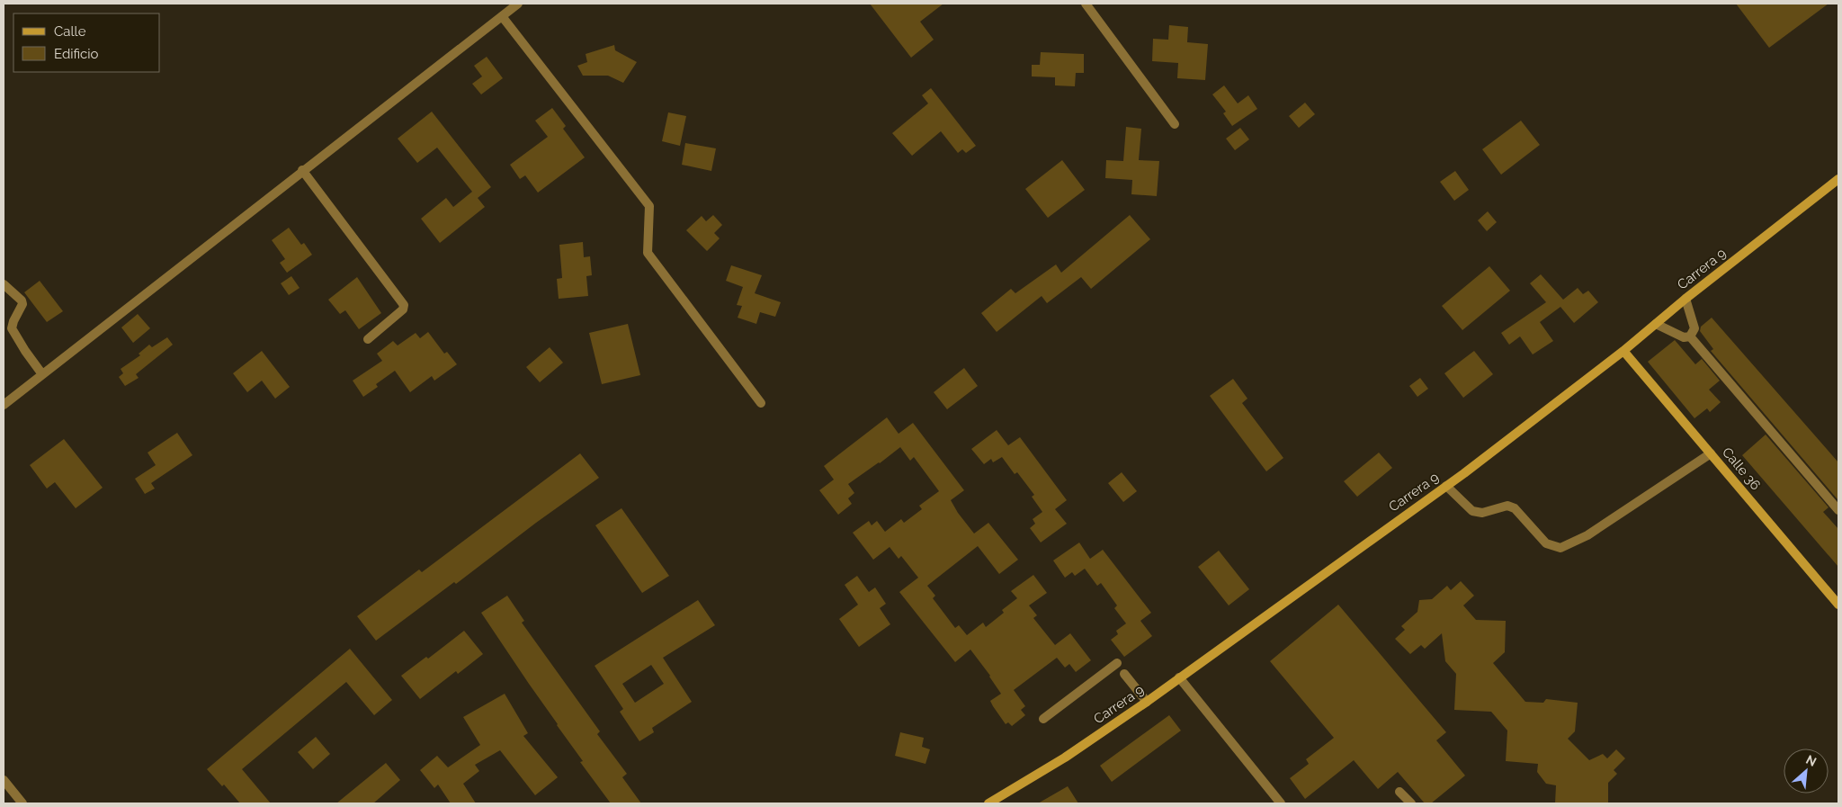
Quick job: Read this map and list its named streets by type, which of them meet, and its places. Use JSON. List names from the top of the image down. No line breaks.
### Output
{"streets":{"main road":["Carrera 9","Calle 36"]},"crossings":[["Carrera 9","Calle 36"]],"legend":["Calle","Edificio"],"north":"top right"}
